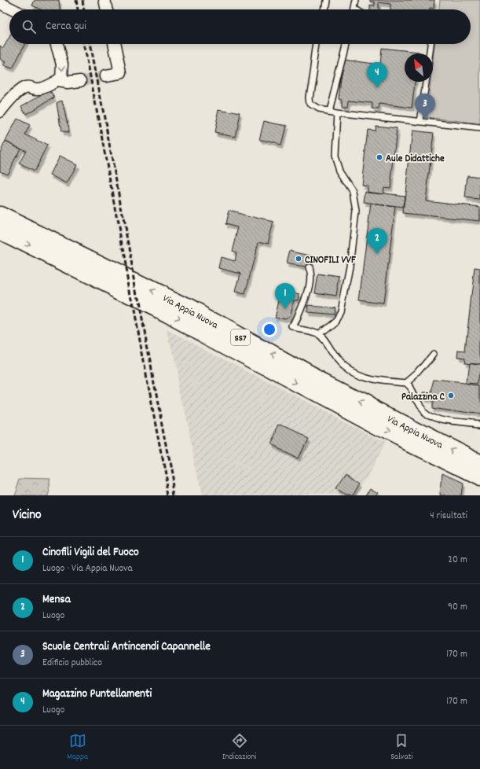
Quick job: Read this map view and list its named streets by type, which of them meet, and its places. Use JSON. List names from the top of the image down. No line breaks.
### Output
{"streets":{"main road":["Via Appia Nuova","SS7"]},"places":["Aule Didattiche","CINOFILI VVF","Palazzina C"],"north":"top left","page":{"search":"Cerca qui","pins":["4","3","2","1"],"heading":["Vicino","4 risultati"],"list":[{"mark":"1","name":"Cinofili Vigili del Fuoco","note":"Luogo · Via Appia Nuova","value":"20 m"},{"mark":"2","name":"Mensa","note":"Luogo","value":"90 m"},{"mark":"3","name":"Scuole Centrali Antincendi Capannelle","note":"Edificio pubblico","value":"170 m"},{"mark":"4","name":"Magazzino Puntellamenti","note":"Luogo","value":"170 m"}],"nav":["Mappa","Indicazioni","Salvati"]}}
